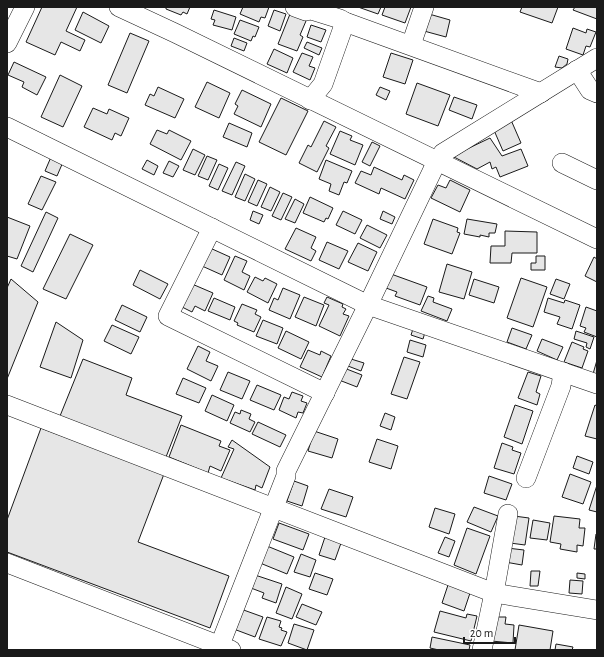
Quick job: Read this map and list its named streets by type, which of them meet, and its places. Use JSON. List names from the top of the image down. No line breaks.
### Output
{"scale_bar":"20 m"}
